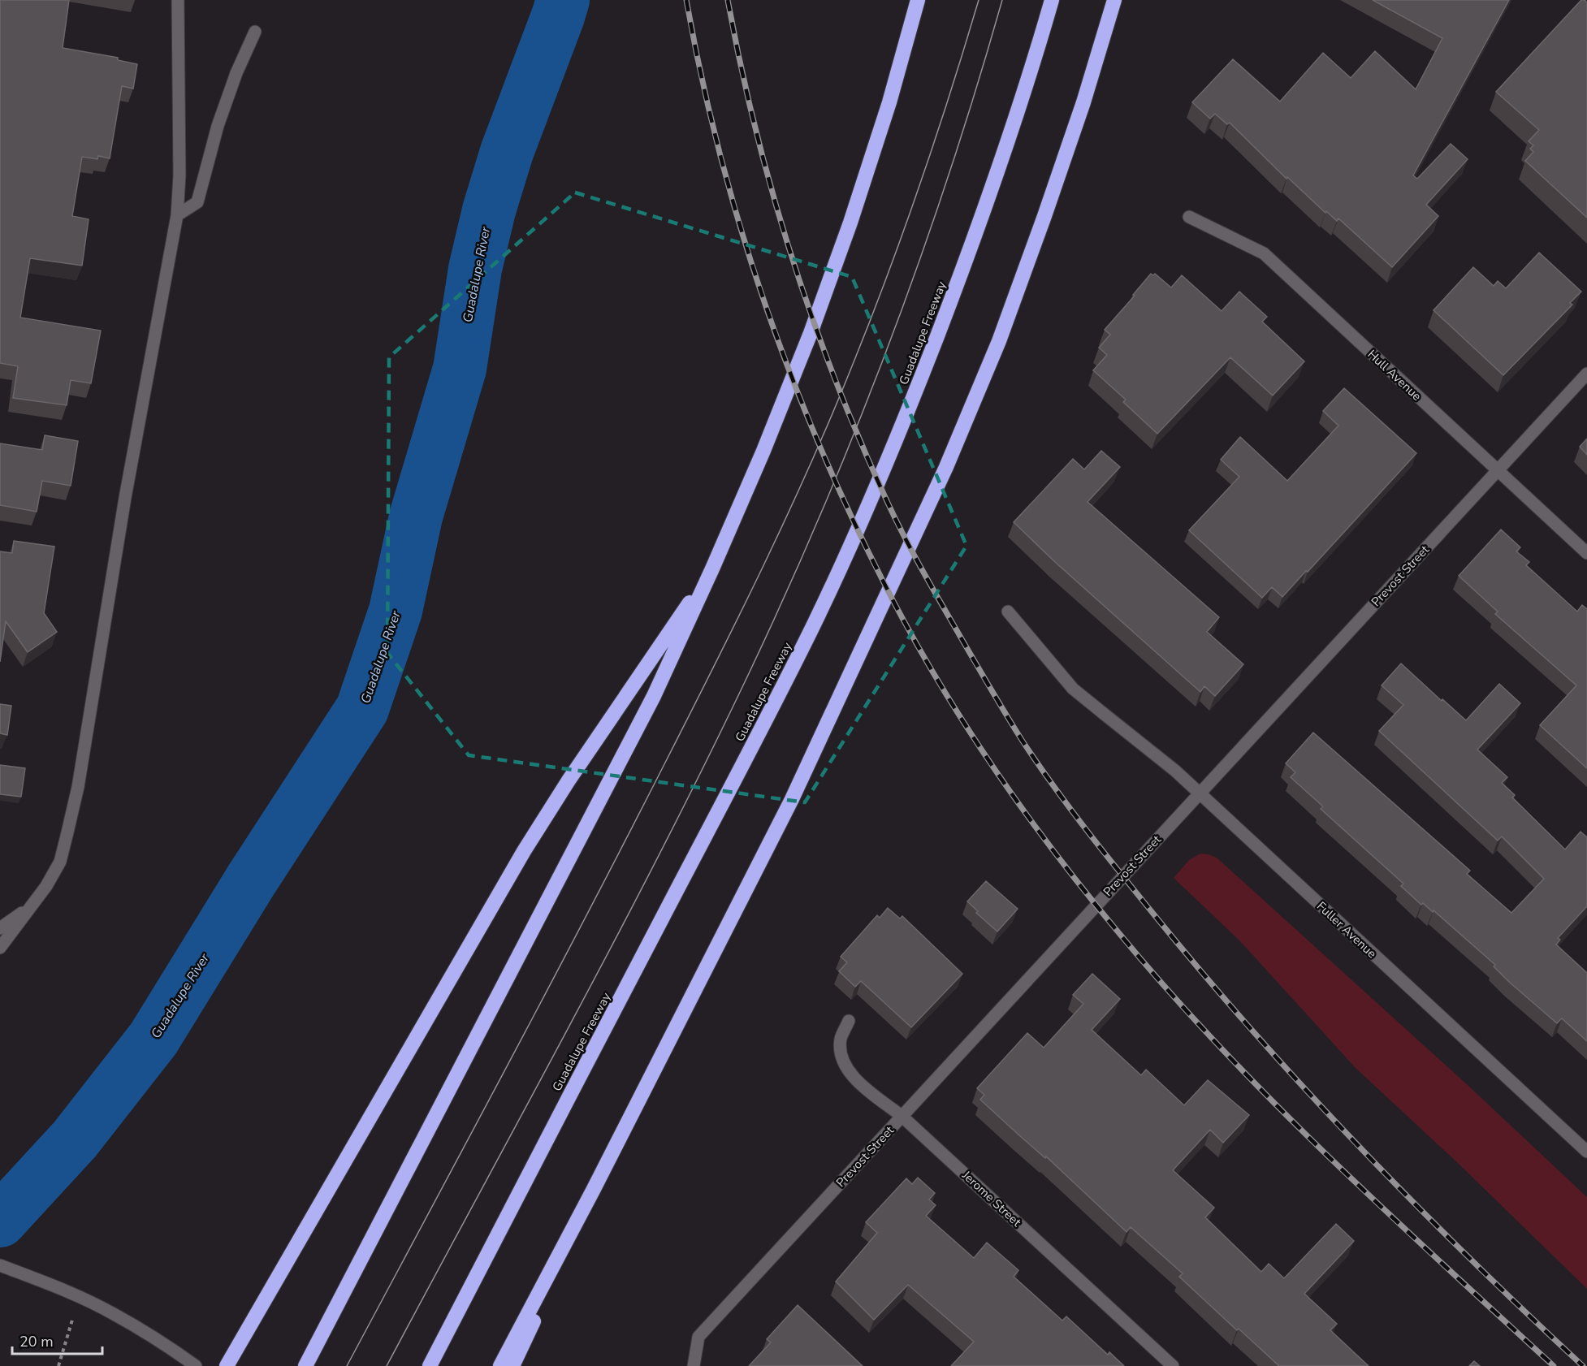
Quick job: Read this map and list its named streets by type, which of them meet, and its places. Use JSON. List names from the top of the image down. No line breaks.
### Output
{"streets":{"highway":["Guadalupe Freeway"],"street":["Hull Avenue","Prevost Street","Fuller Avenue","Jerome Street"]},"crossings":[["Hull Avenue","Prevost Street"],["Prevost Street","Fuller Avenue"],["Prevost Street","Jerome Street"]],"water":["Guadalupe River"],"scale_bar":"20 m"}
